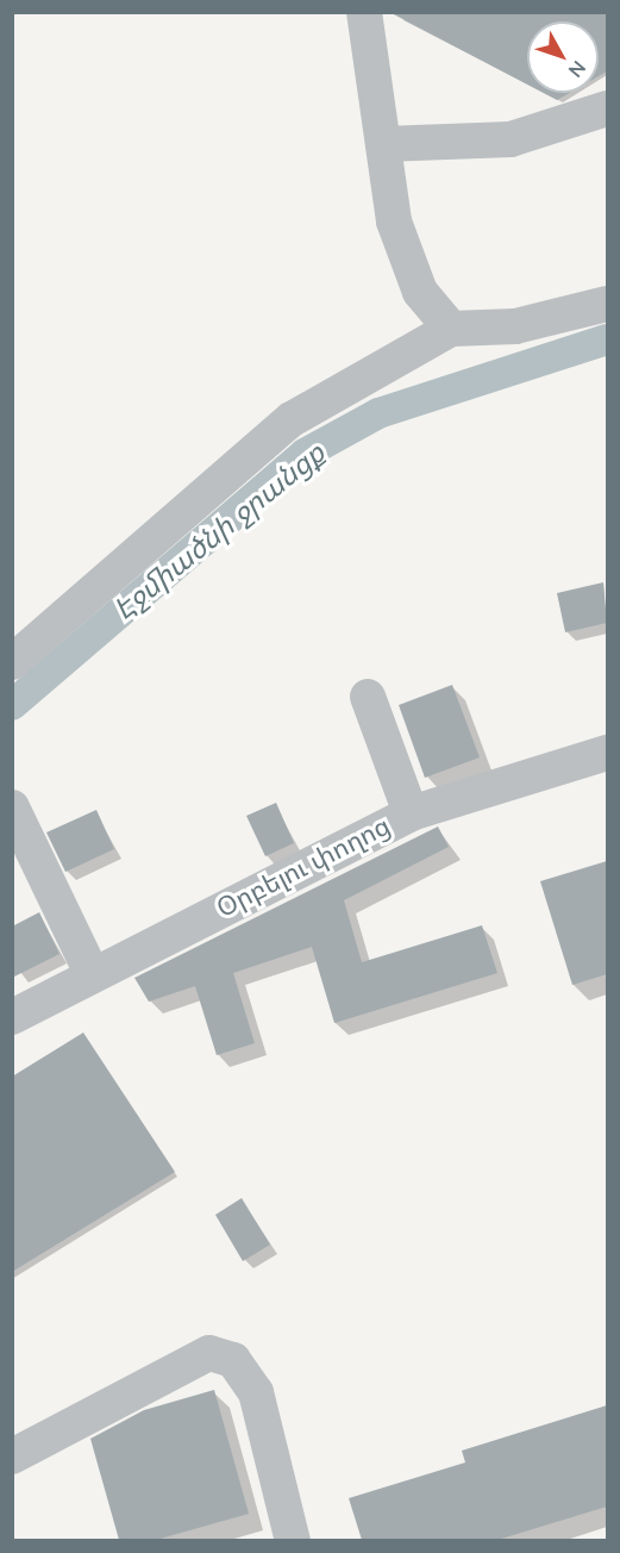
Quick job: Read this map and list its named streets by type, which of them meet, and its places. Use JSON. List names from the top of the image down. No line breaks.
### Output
{"streets":{"street":["Օրբելու փողոց"]},"water":["Էջմիածնի ջրանցք"],"north":"bottom right"}
